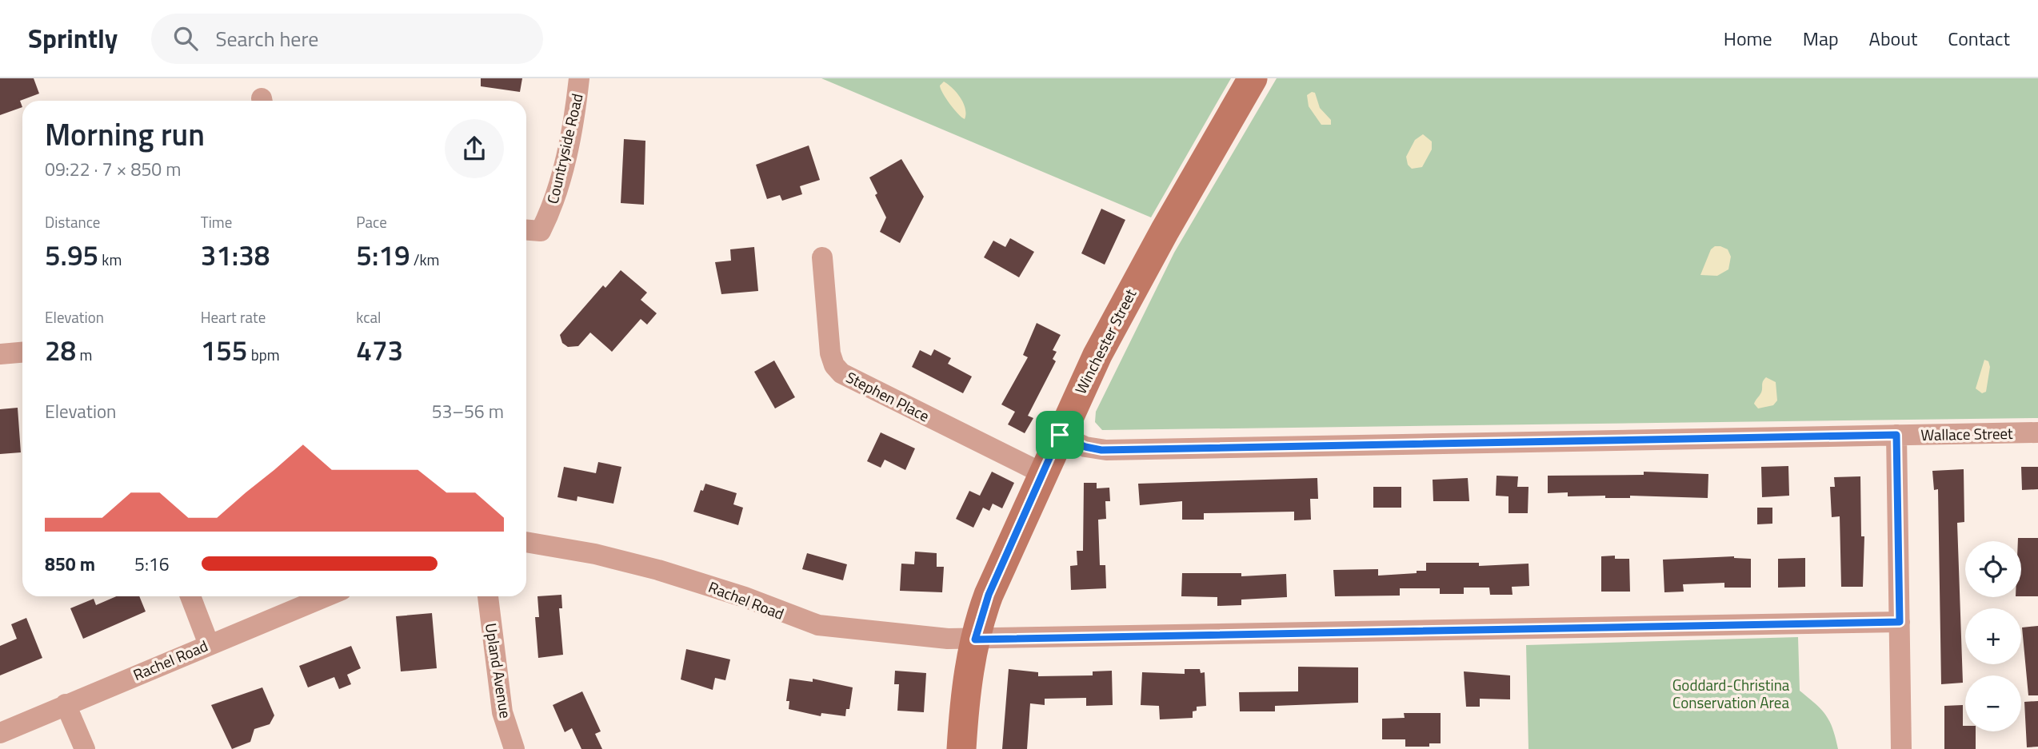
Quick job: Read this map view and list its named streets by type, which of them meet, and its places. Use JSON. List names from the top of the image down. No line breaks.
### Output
{"streets":{"street":["Countryside Road","Winchester Street","Stephen Place","Wallace Street","Rachel Road","Upland Avenue"]},"crossings":[["Winchester Street","Stephen Place"],["Winchester Street","Wallace Street"],["Winchester Street","Rachel Road"]],"parks":["Goddard-Christina Conservation Area"],"page":{"header":"Sprintly","search":"Search here","nav":["Home","Map","About","Contact"],"heading":["Morning run","09:22 · 7 × 850 m"],"stats":[["Distance","5.95 km"],["Time","31:38"],["Pace","5:19 /km"],["Elevation","28 m"],["Heart rate","155 bpm"],["kcal","473"]],"chart":["Elevation","53–56 m"],"map_buttons":["+","−"],"list":[{"name":"850 m","note":"5:16"}]}}
